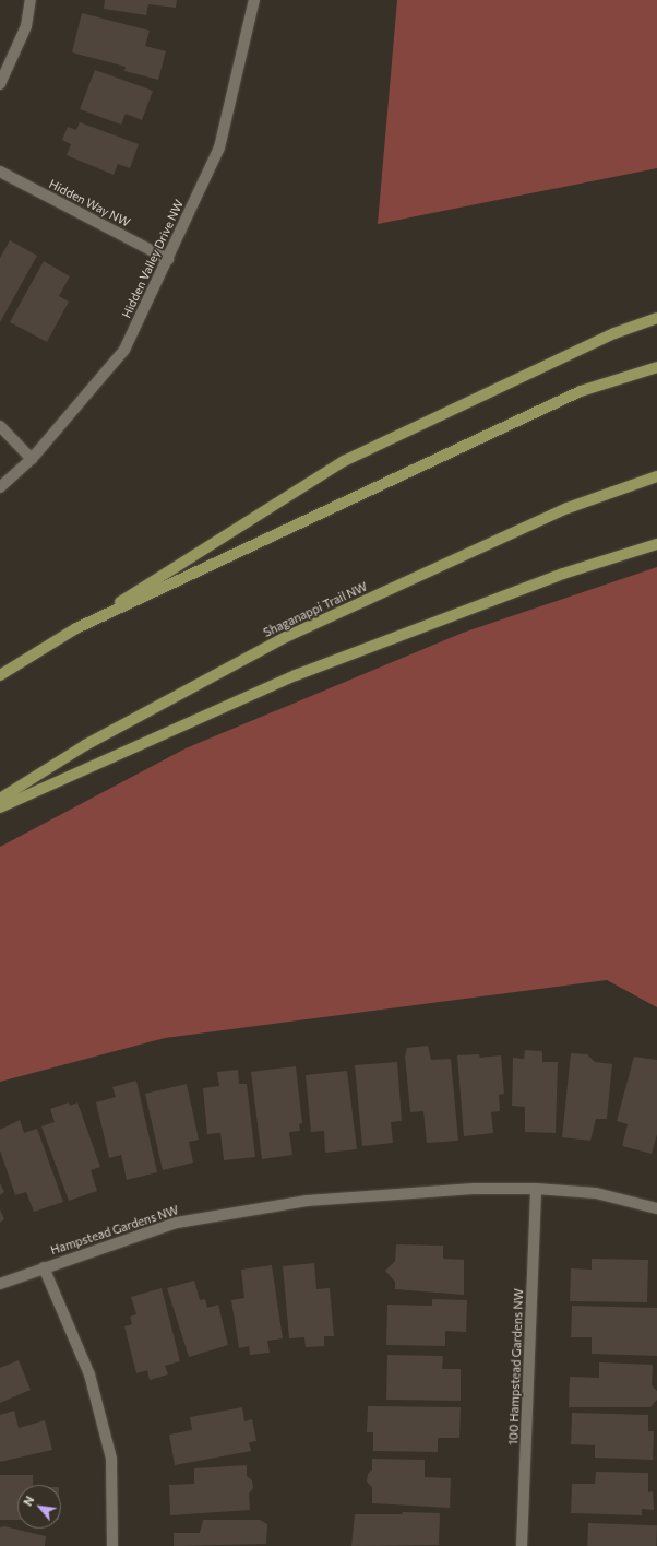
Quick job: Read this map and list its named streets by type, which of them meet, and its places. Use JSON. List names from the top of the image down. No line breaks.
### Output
{"streets":{"main road":["Shaganappi Trail NW"],"street":["Hidden Way NW","Hidden Valley Drive NW","Hampstead Gardens NW","100 Hampstead Gardens NW"]},"crossings":[["Hidden Way NW","Hidden Valley Drive NW"],["Hampstead Gardens NW","100 Hampstead Gardens NW"]],"north":"top left"}
